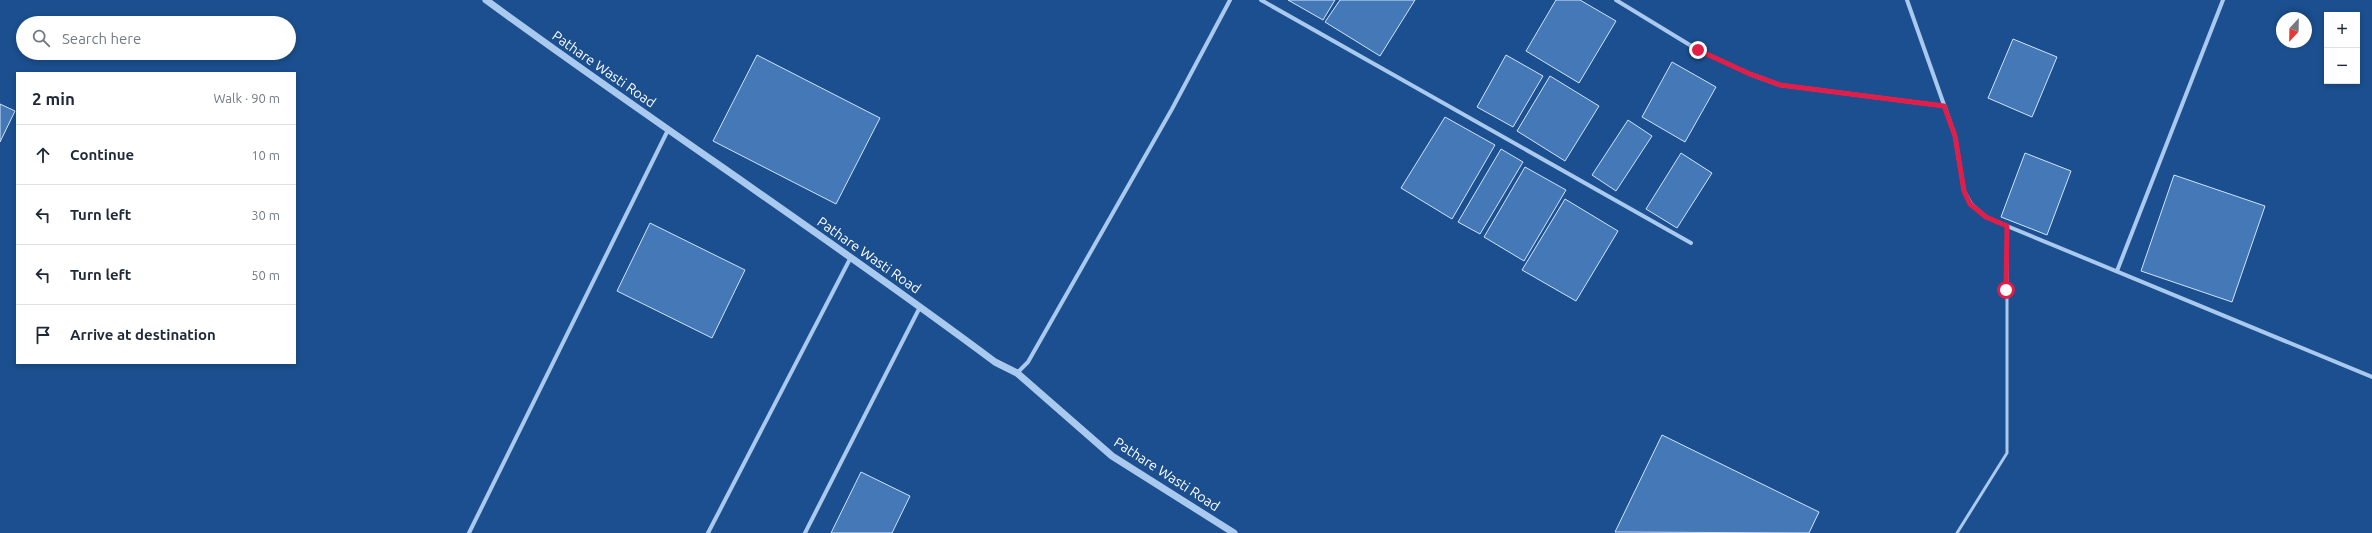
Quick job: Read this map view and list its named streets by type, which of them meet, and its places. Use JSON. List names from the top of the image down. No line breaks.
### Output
{"streets":{"street":["Pathare Wasti Road"]},"north":"bottom","page":{"map_buttons":["+","−"],"search":"Search here","heading":["2 min","Walk · 90 m"],"list":[["Continue","10 m"],["Turn left","30 m"],["Turn left","50 m"],"Arrive at destination"]}}
